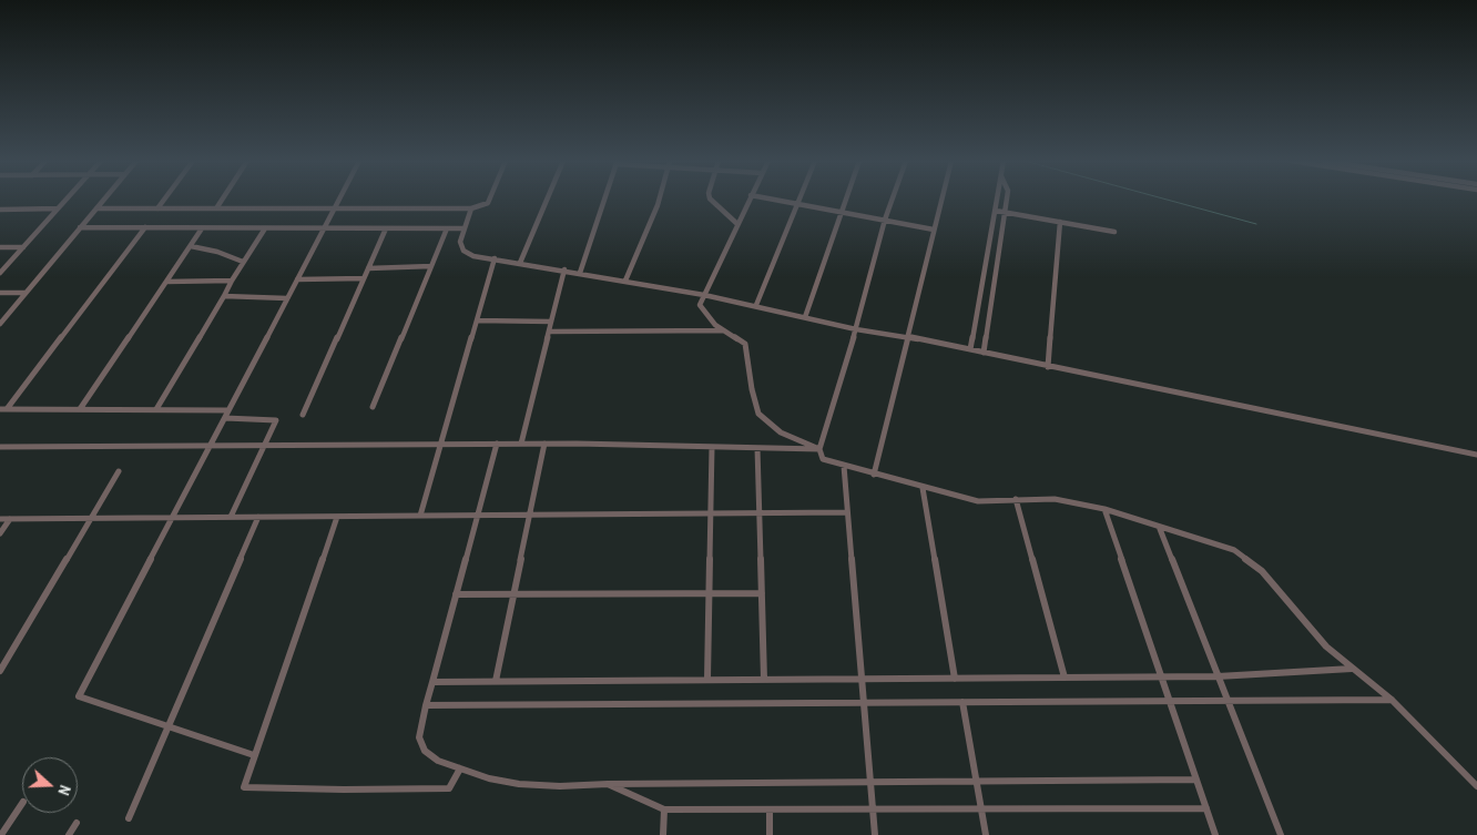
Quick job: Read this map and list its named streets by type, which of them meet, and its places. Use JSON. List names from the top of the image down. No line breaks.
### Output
{"north":"right"}
